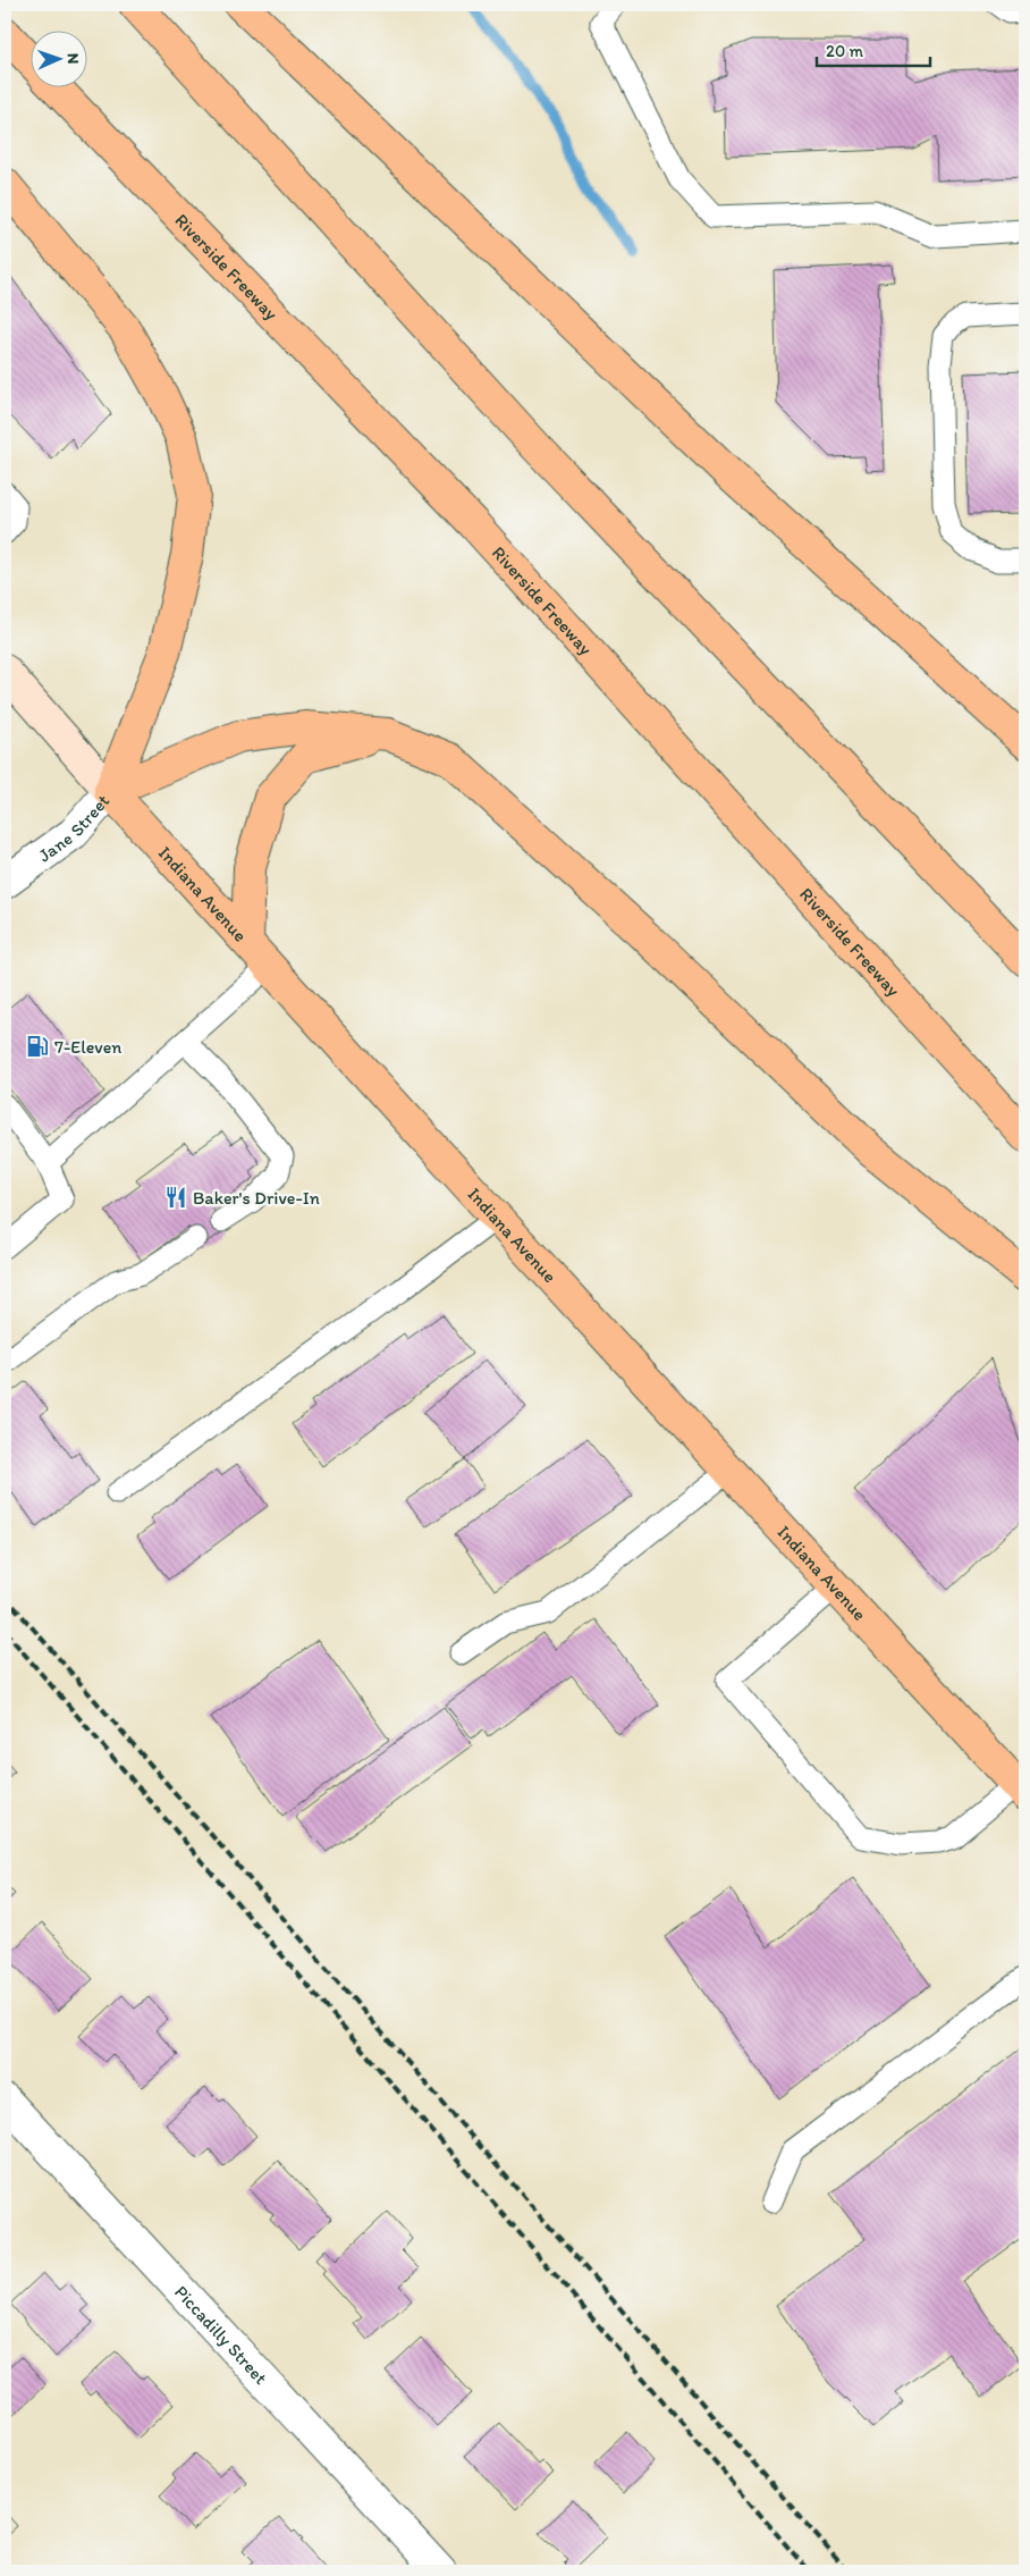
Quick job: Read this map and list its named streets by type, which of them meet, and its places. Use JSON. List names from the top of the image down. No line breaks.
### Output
{"streets":{"main road":["Riverside Freeway","Indiana Avenue"],"street":["Jane Street","Piccadilly Street"]},"crossings":[["Jane Street","Indiana Avenue"]],"places":{"fuel station":["7-Eleven"],"restaurant":["Baker's Drive-In"]},"scale_bar":"20 m","north":"right"}
